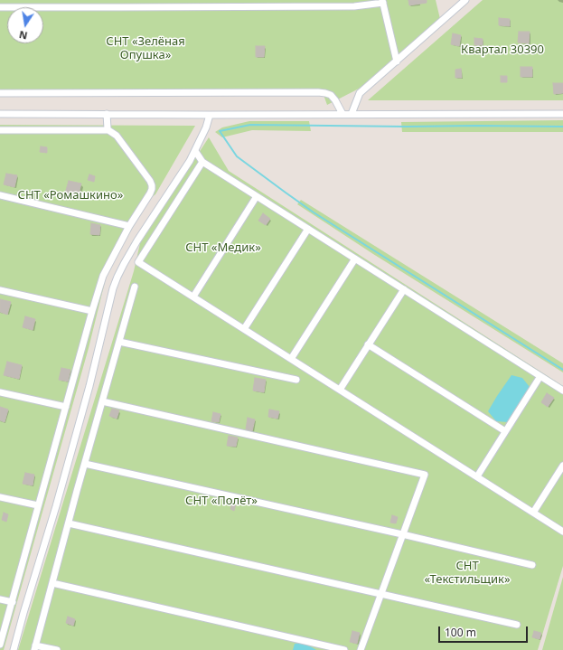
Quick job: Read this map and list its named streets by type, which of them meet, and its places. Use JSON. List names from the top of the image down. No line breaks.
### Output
{"parks":["СНТ «Зелёная Опушка»","Квартал 30390","СНТ «Ромашкино»","СНТ «Медик»","СНТ «Полёт»","СНТ «Текстильщик»"],"scale_bar":"100 m","north":"bottom"}
